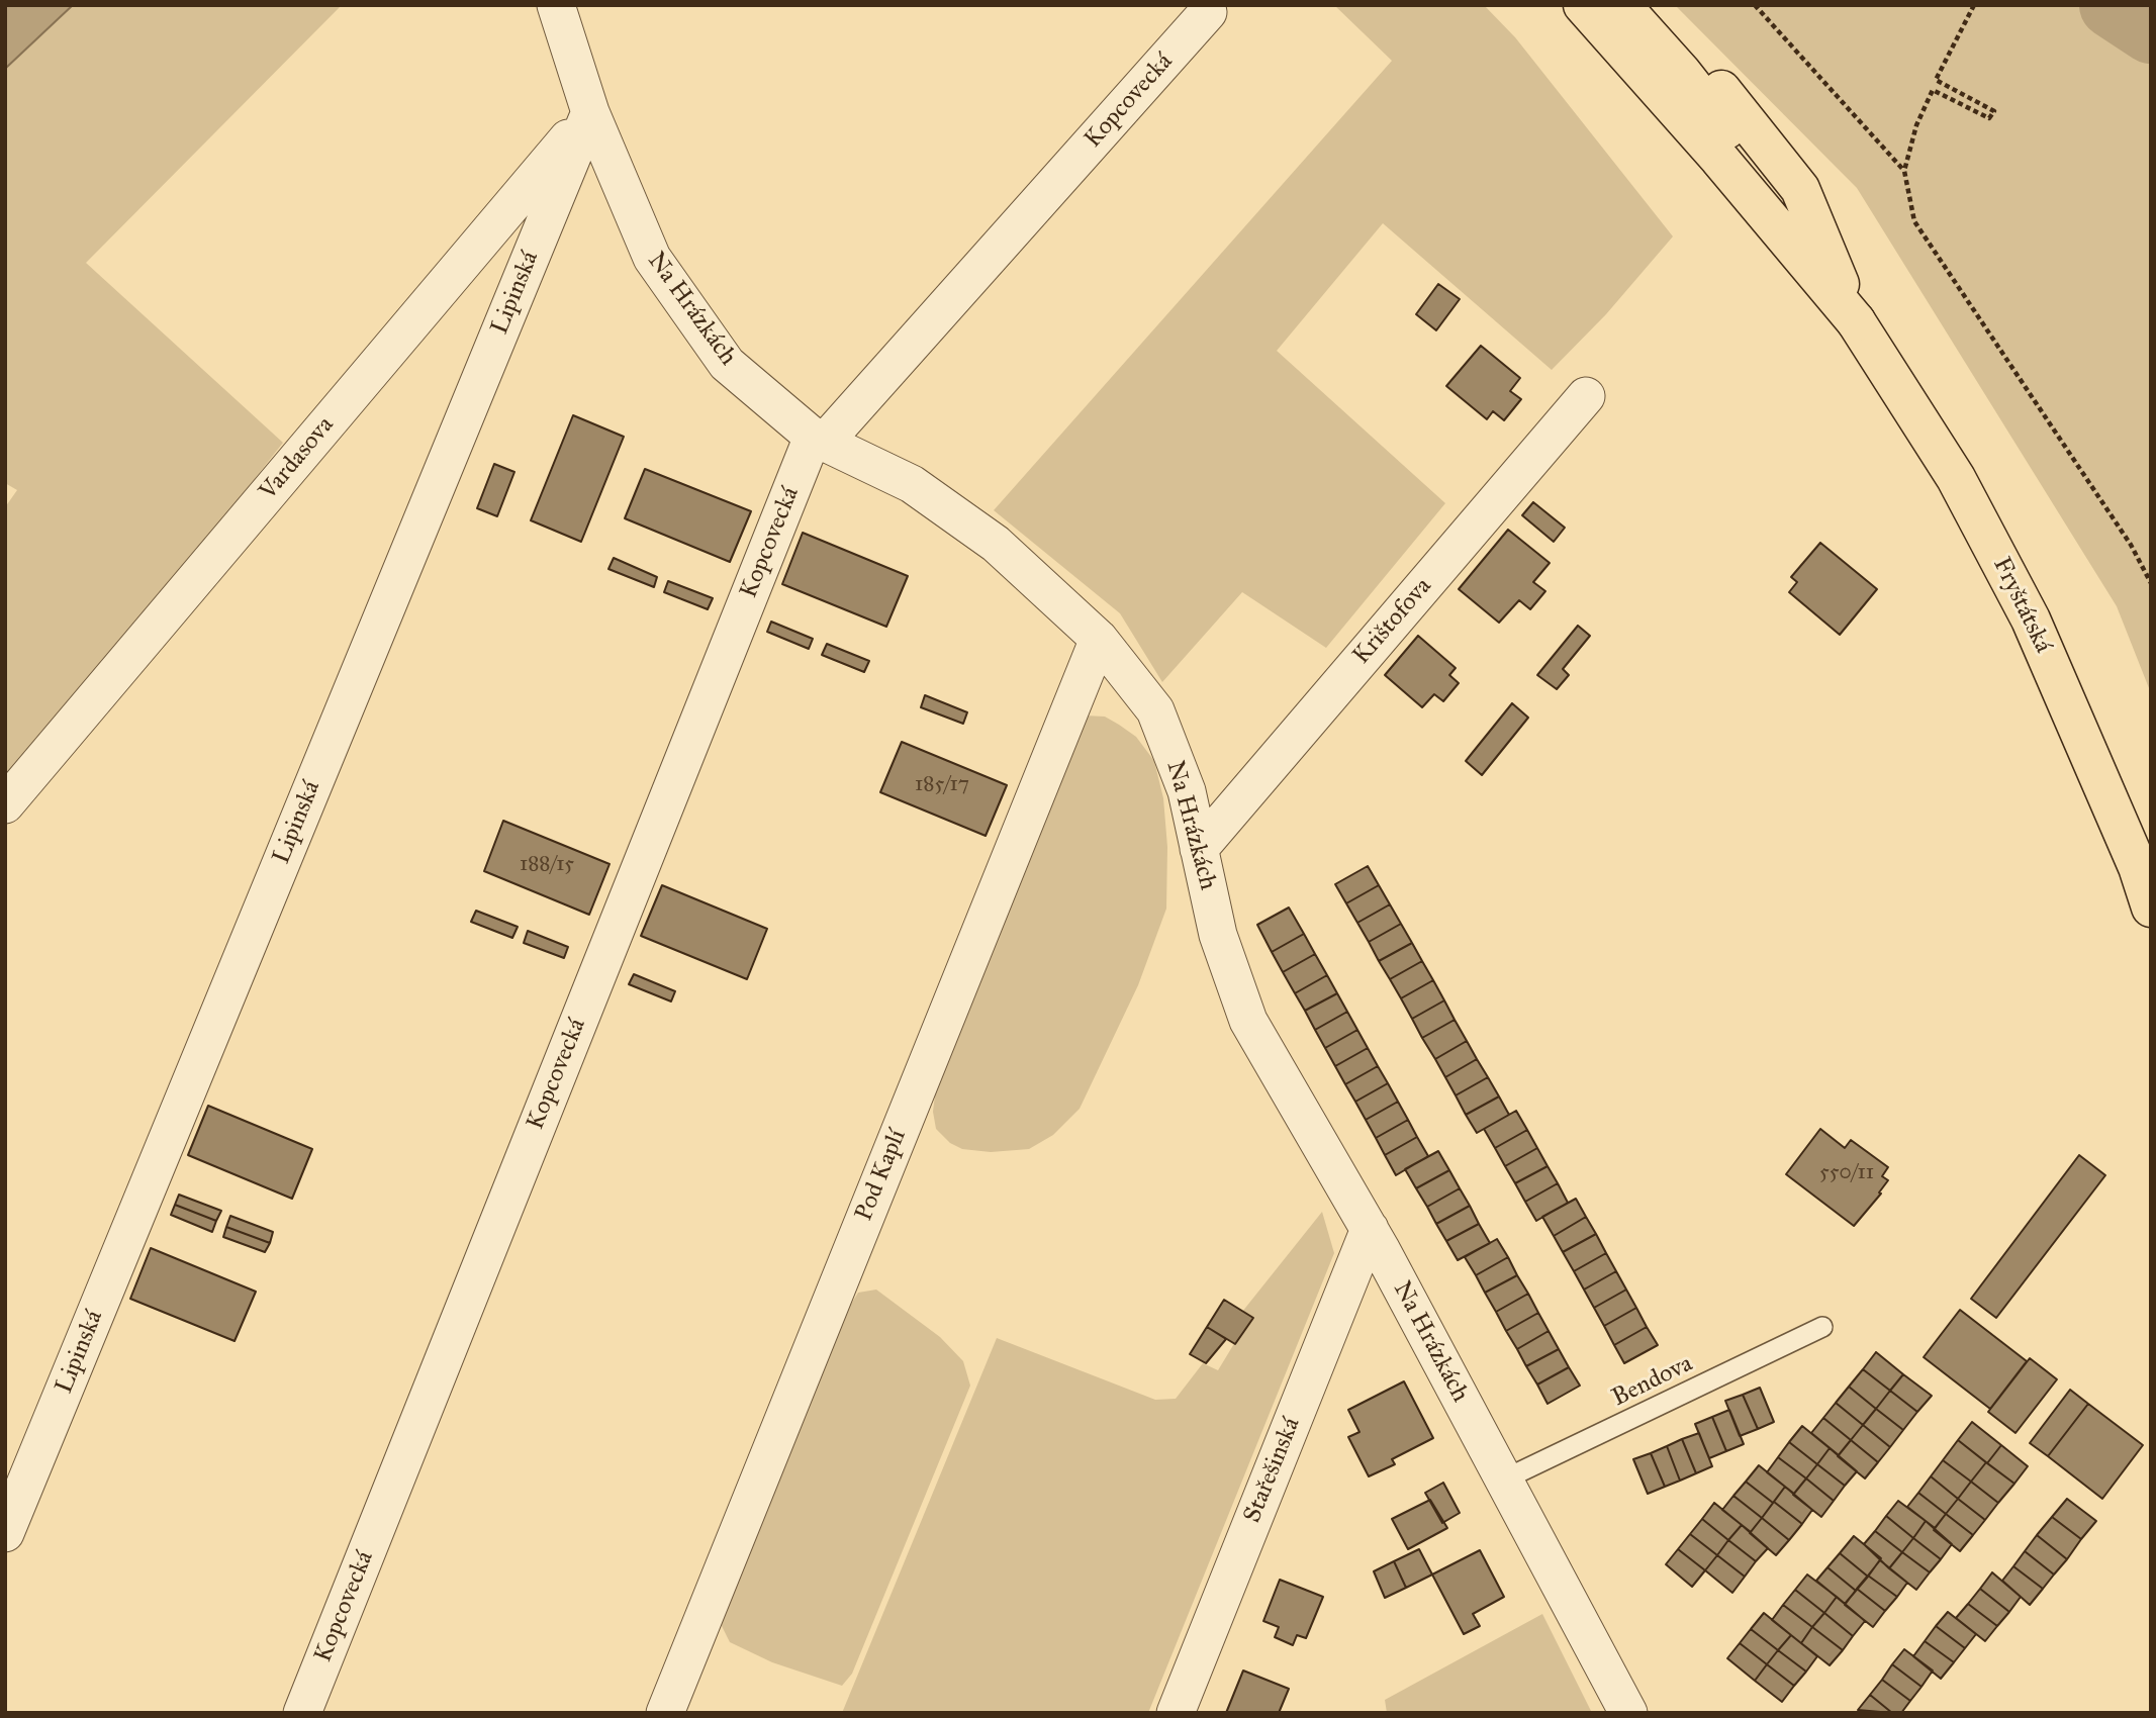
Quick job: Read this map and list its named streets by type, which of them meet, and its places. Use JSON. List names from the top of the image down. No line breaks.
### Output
{"streets":{"main road":["Fryštátská"],"street":["Kopcovecká","Lipinská","Na Hrázkách","Vardasova","Krištofova","Pod Kaplí","Stařešinská"],"lane":["Bendova"]},"crossings":[["Kopcovecká","Na Hrázkách"],["Lipinská","Na Hrázkách"],["Lipinská","Vardasova"],["Na Hrázkách","Vardasova"],["Na Hrázkách","Krištofova"],["Na Hrázkách","Pod Kaplí"],["Na Hrázkách","Bendova"],["Na Hrázkách","Stařešinská"]],"house_numbers":["185/17","188/15","550/11"]}
